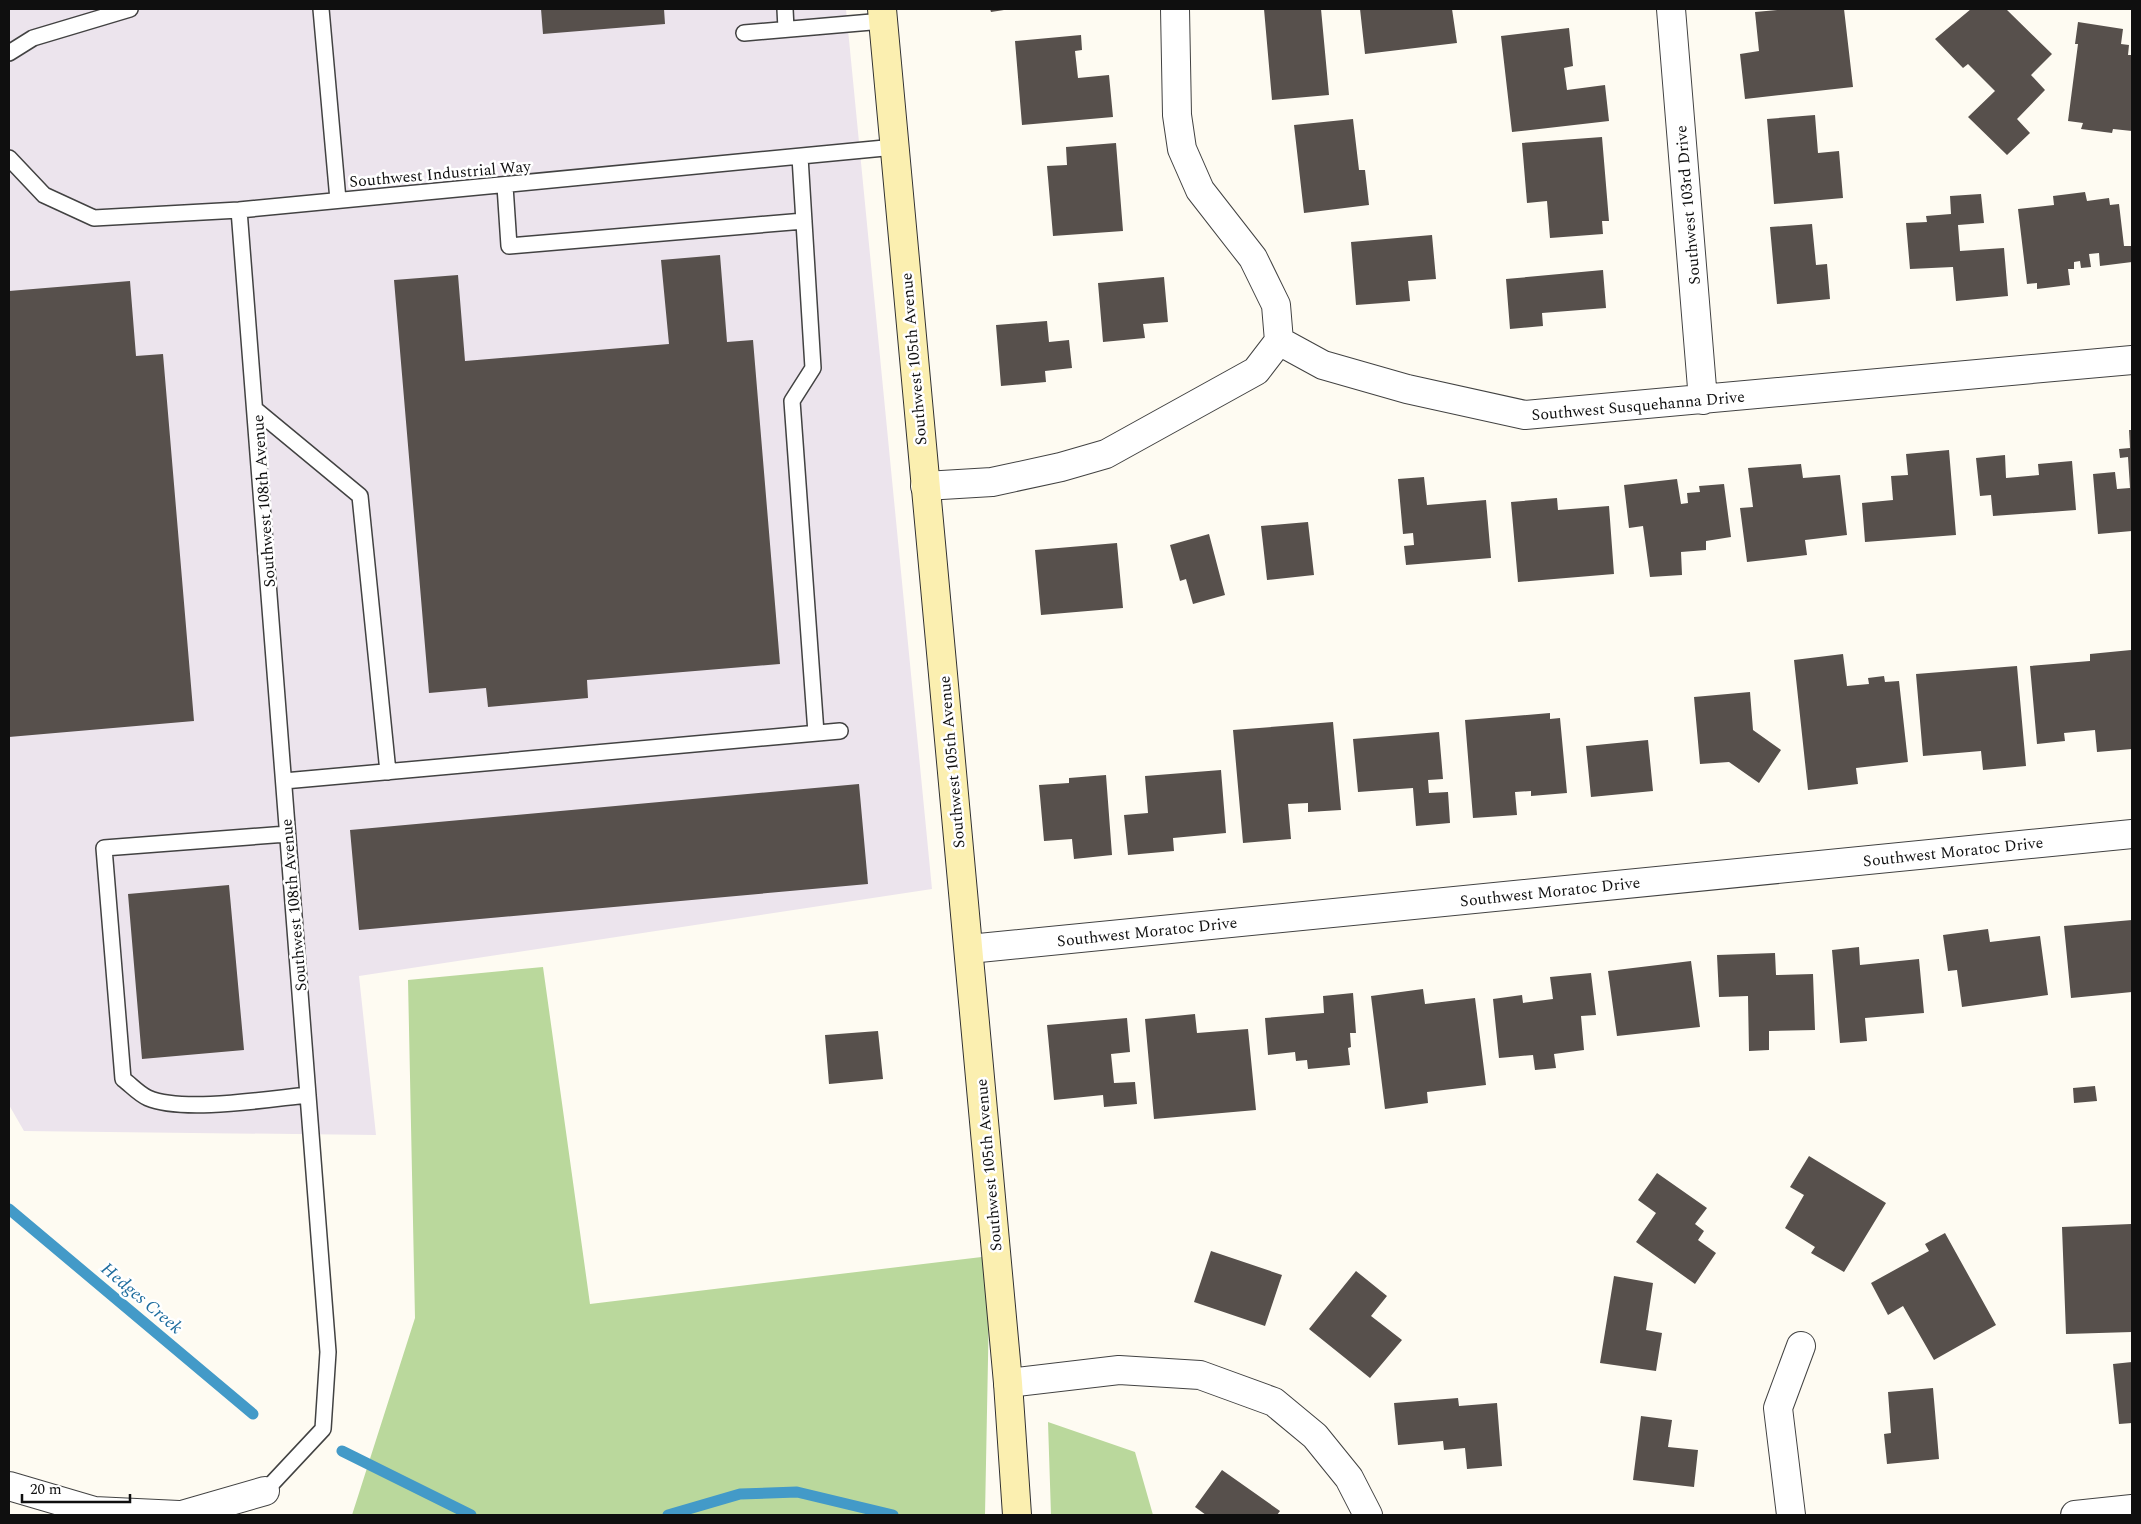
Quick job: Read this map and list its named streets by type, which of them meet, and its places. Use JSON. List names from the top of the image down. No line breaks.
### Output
{"streets":{"street":["Southwest 103rd Drive","Southwest 105th Avenue","Southwest Susquehanna Drive","Southwest 108th Avenue","Southwest Moratoc Drive"],"lane":["Southwest Industrial Way"]},"crossings":[["Southwest Industrial Way","Southwest 105th Avenue"],["Southwest Industrial Way","Southwest 108th Avenue"],["Southwest 103rd Drive","Southwest Susquehanna Drive"],["Southwest 105th Avenue","Southwest Moratoc Drive"]],"water":["Hedges Creek"],"scale_bar":"20 m"}
